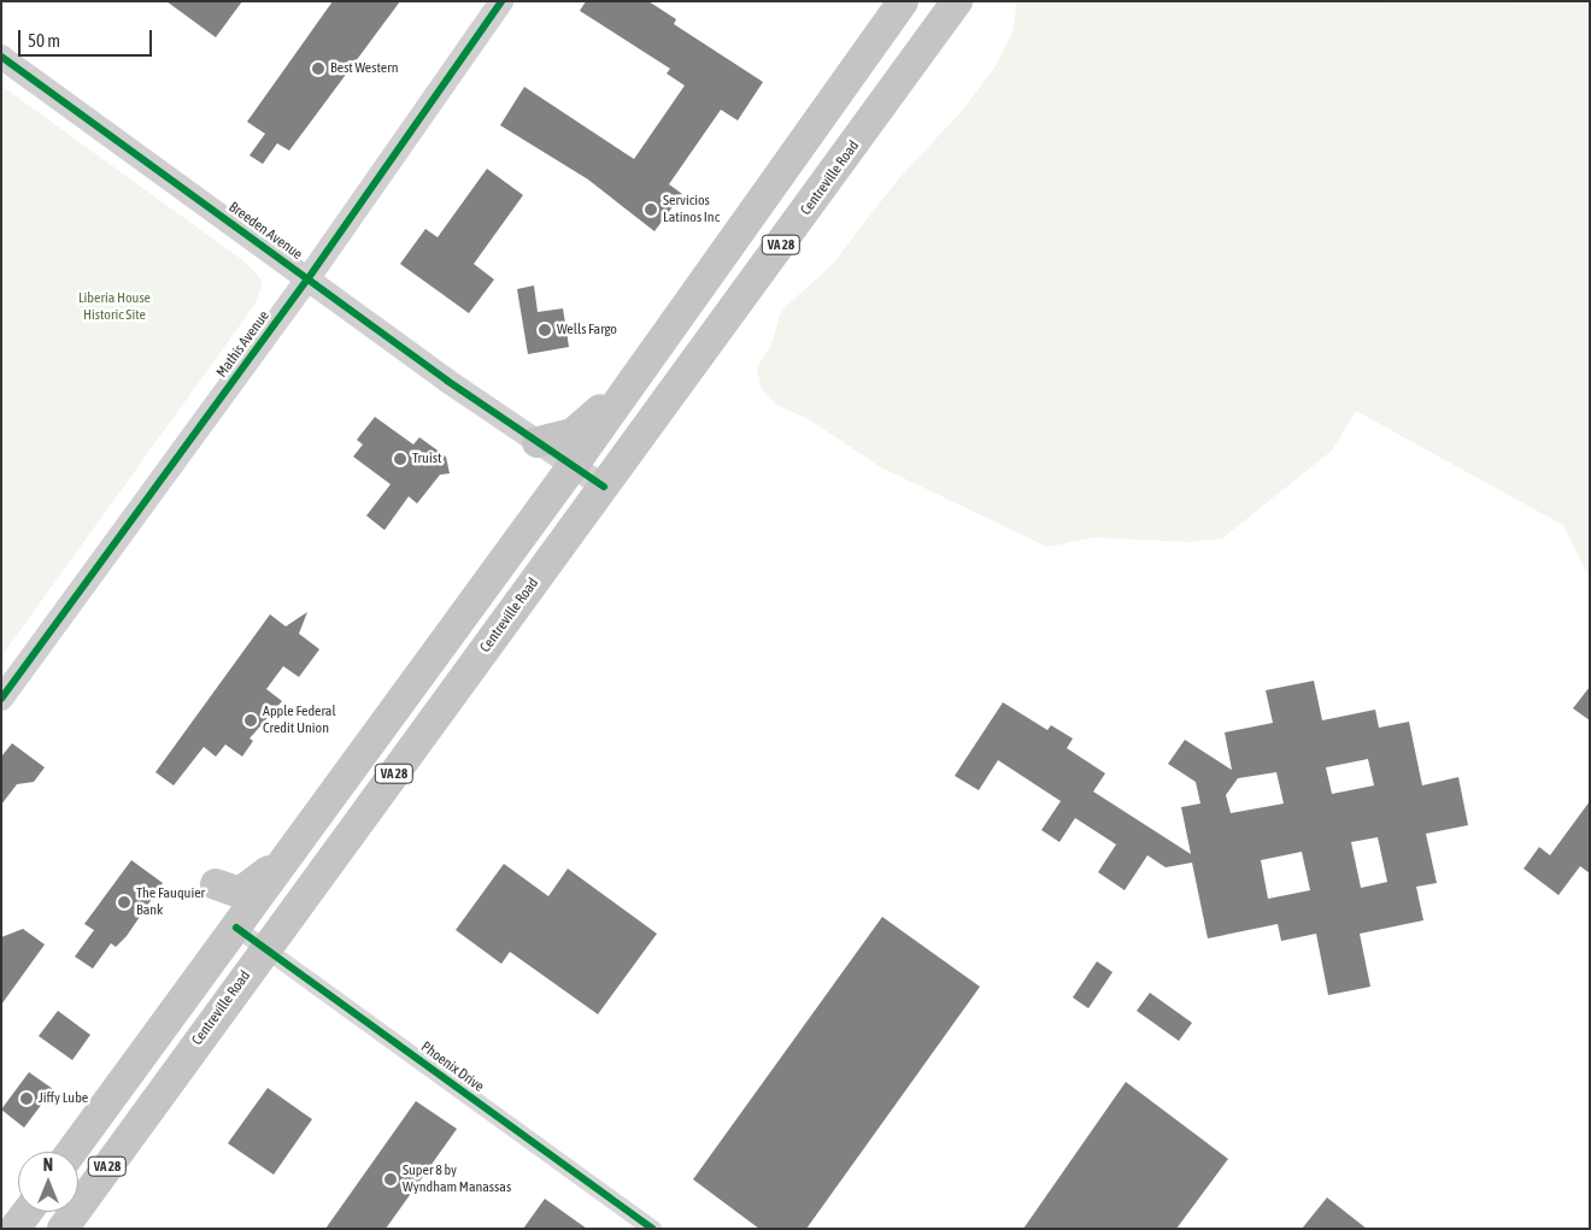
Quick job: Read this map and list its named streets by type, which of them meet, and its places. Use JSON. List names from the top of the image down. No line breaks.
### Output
{"streets":{"highway":["Centreville Road","VA 28"],"street":["Breeden Avenue","Mathis Avenue","Phoenix Drive"]},"crossings":[["Centreville Road","Breeden Avenue"],["Centreville Road","Phoenix Drive"],["Breeden Avenue","VA 28"],["Breeden Avenue","Mathis Avenue"],["VA 28","Phoenix Drive"]],"parks":["Liberia House Historic Site"],"places":["Best Western","Servicios Latinos Inc","Wells Fargo","Truist","Apple Federal Credit Union","The Fauquier Bank","Jiffy Lube","Super 8 by Wyndham Manassas"],"scale_bar":"50 m","north":"top"}
